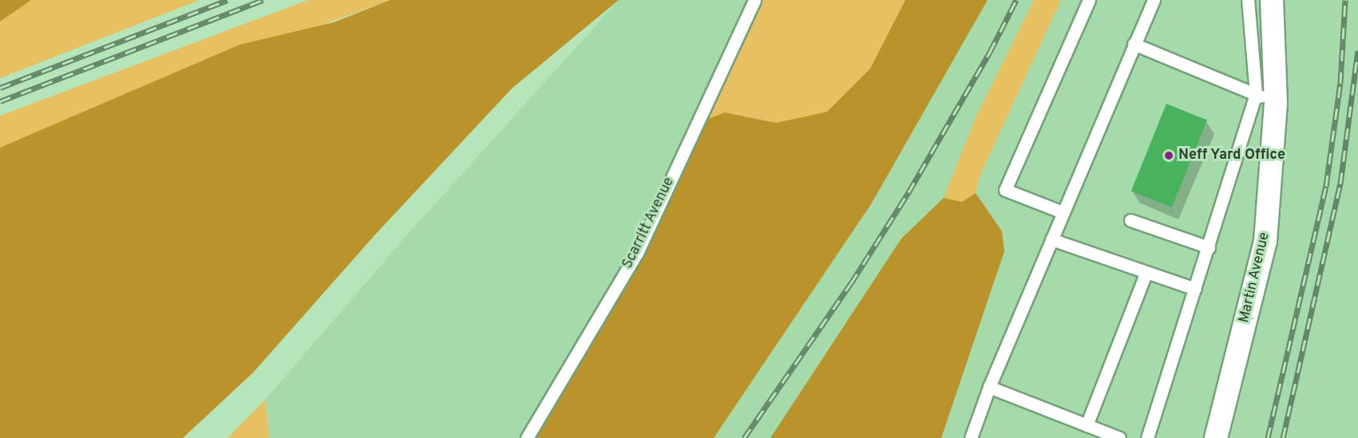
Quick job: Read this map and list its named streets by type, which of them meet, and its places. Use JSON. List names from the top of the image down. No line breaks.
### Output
{"streets":{"street":["Martin Avenue"],"lane":["Scarritt Avenue"]},"places":["Neff Yard Office"]}
